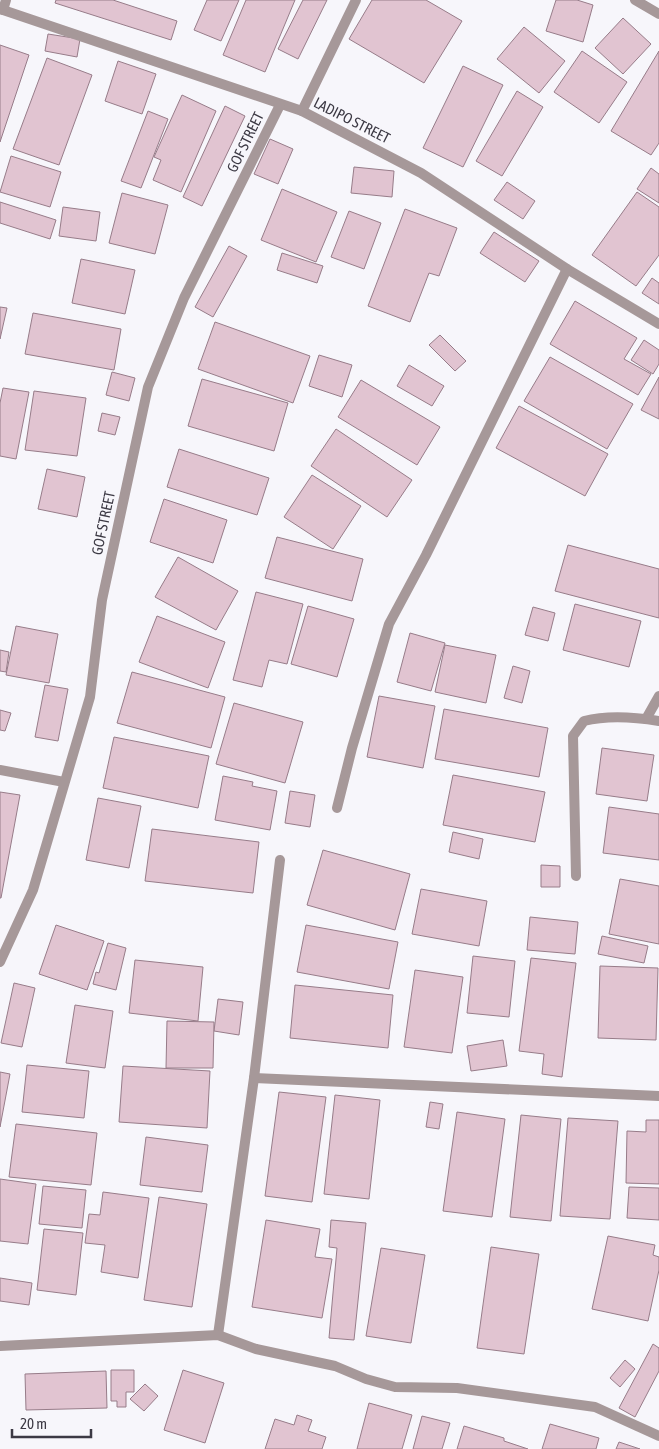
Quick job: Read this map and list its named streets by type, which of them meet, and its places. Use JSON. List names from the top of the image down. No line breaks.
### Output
{"streets":{"street":["LADIPO STREET","GOF STREET"]},"crossings":[["LADIPO STREET","GOF STREET"]],"scale_bar":"20 m"}
